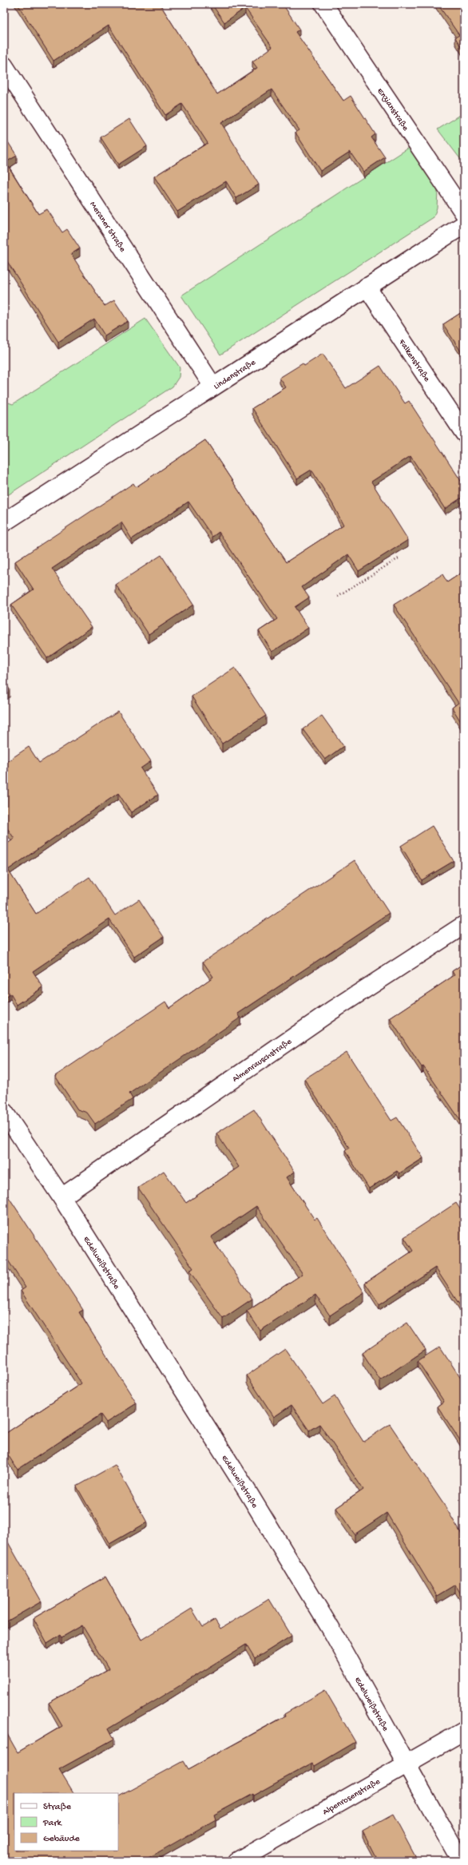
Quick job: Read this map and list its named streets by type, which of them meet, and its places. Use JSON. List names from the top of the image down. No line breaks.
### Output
{"streets":{"street":["Enzianstraße","Meraner Straße","Falkenstraße","Lindenstraße","Almenrauschstraße","Edelweißstraße","Alpenrosenstraße"]},"crossings":[["Meraner Straße","Lindenstraße"],["Falkenstraße","Lindenstraße"],["Almenrauschstraße","Edelweißstraße"],["Edelweißstraße","Alpenrosenstraße"]],"legend":["Straße","Park","Gebäude"]}
